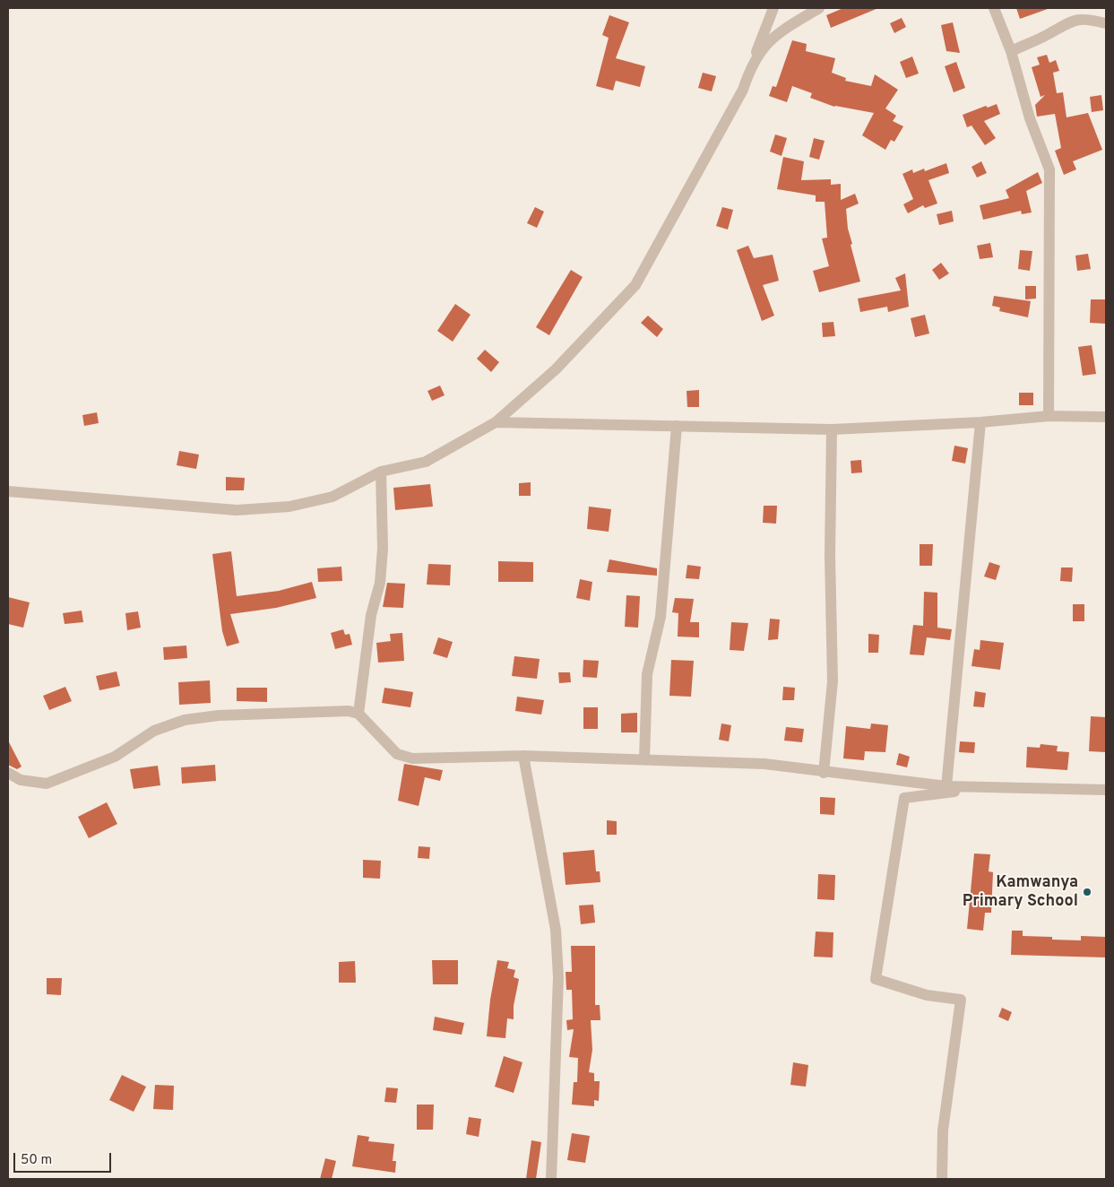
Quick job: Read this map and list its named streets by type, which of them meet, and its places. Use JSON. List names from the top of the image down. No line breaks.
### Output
{"places":["Kamwanya Primary School"],"scale_bar":"50 m"}
